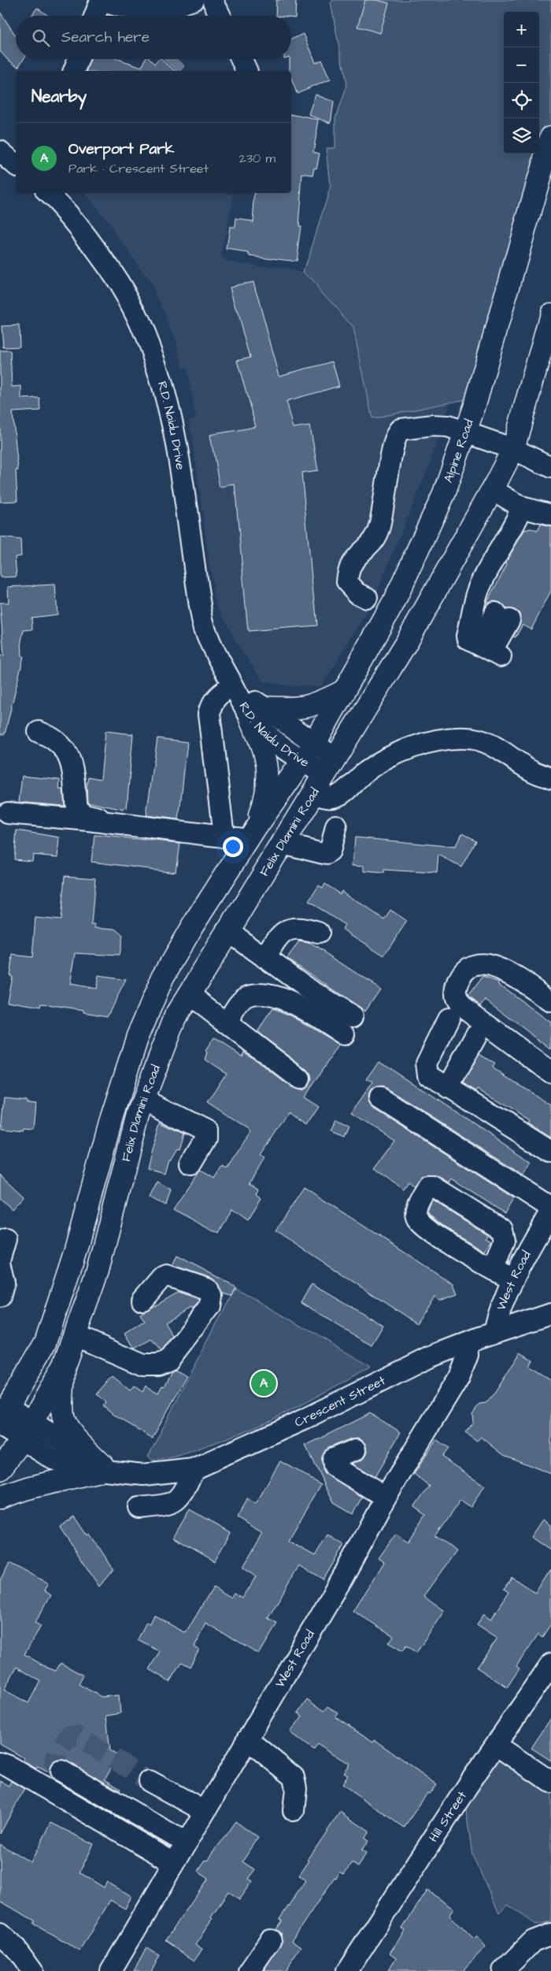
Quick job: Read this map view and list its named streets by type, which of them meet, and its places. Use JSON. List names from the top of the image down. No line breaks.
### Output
{"streets":{"main road":["Alpine Road","Felix Dlamini Road"],"street":["R.D. Naidu Drive","West Road","Crescent Street","Hill Street"]},"crossings":[["R.D. Naidu Drive","Alpine Road"],["R.D. Naidu Drive","Felix Dlamini Road"],["Alpine Road","Felix Dlamini Road"],["Felix Dlamini Road","Crescent Street"],["West Road","Crescent Street"]],"page":{"map_buttons":["+","−"],"search":"Search here","heading":"Nearby","list":[{"mark":"A","name":"Overport Park","note":"Park · Crescent Street","value":"230 m"}],"pins":"A"}}
